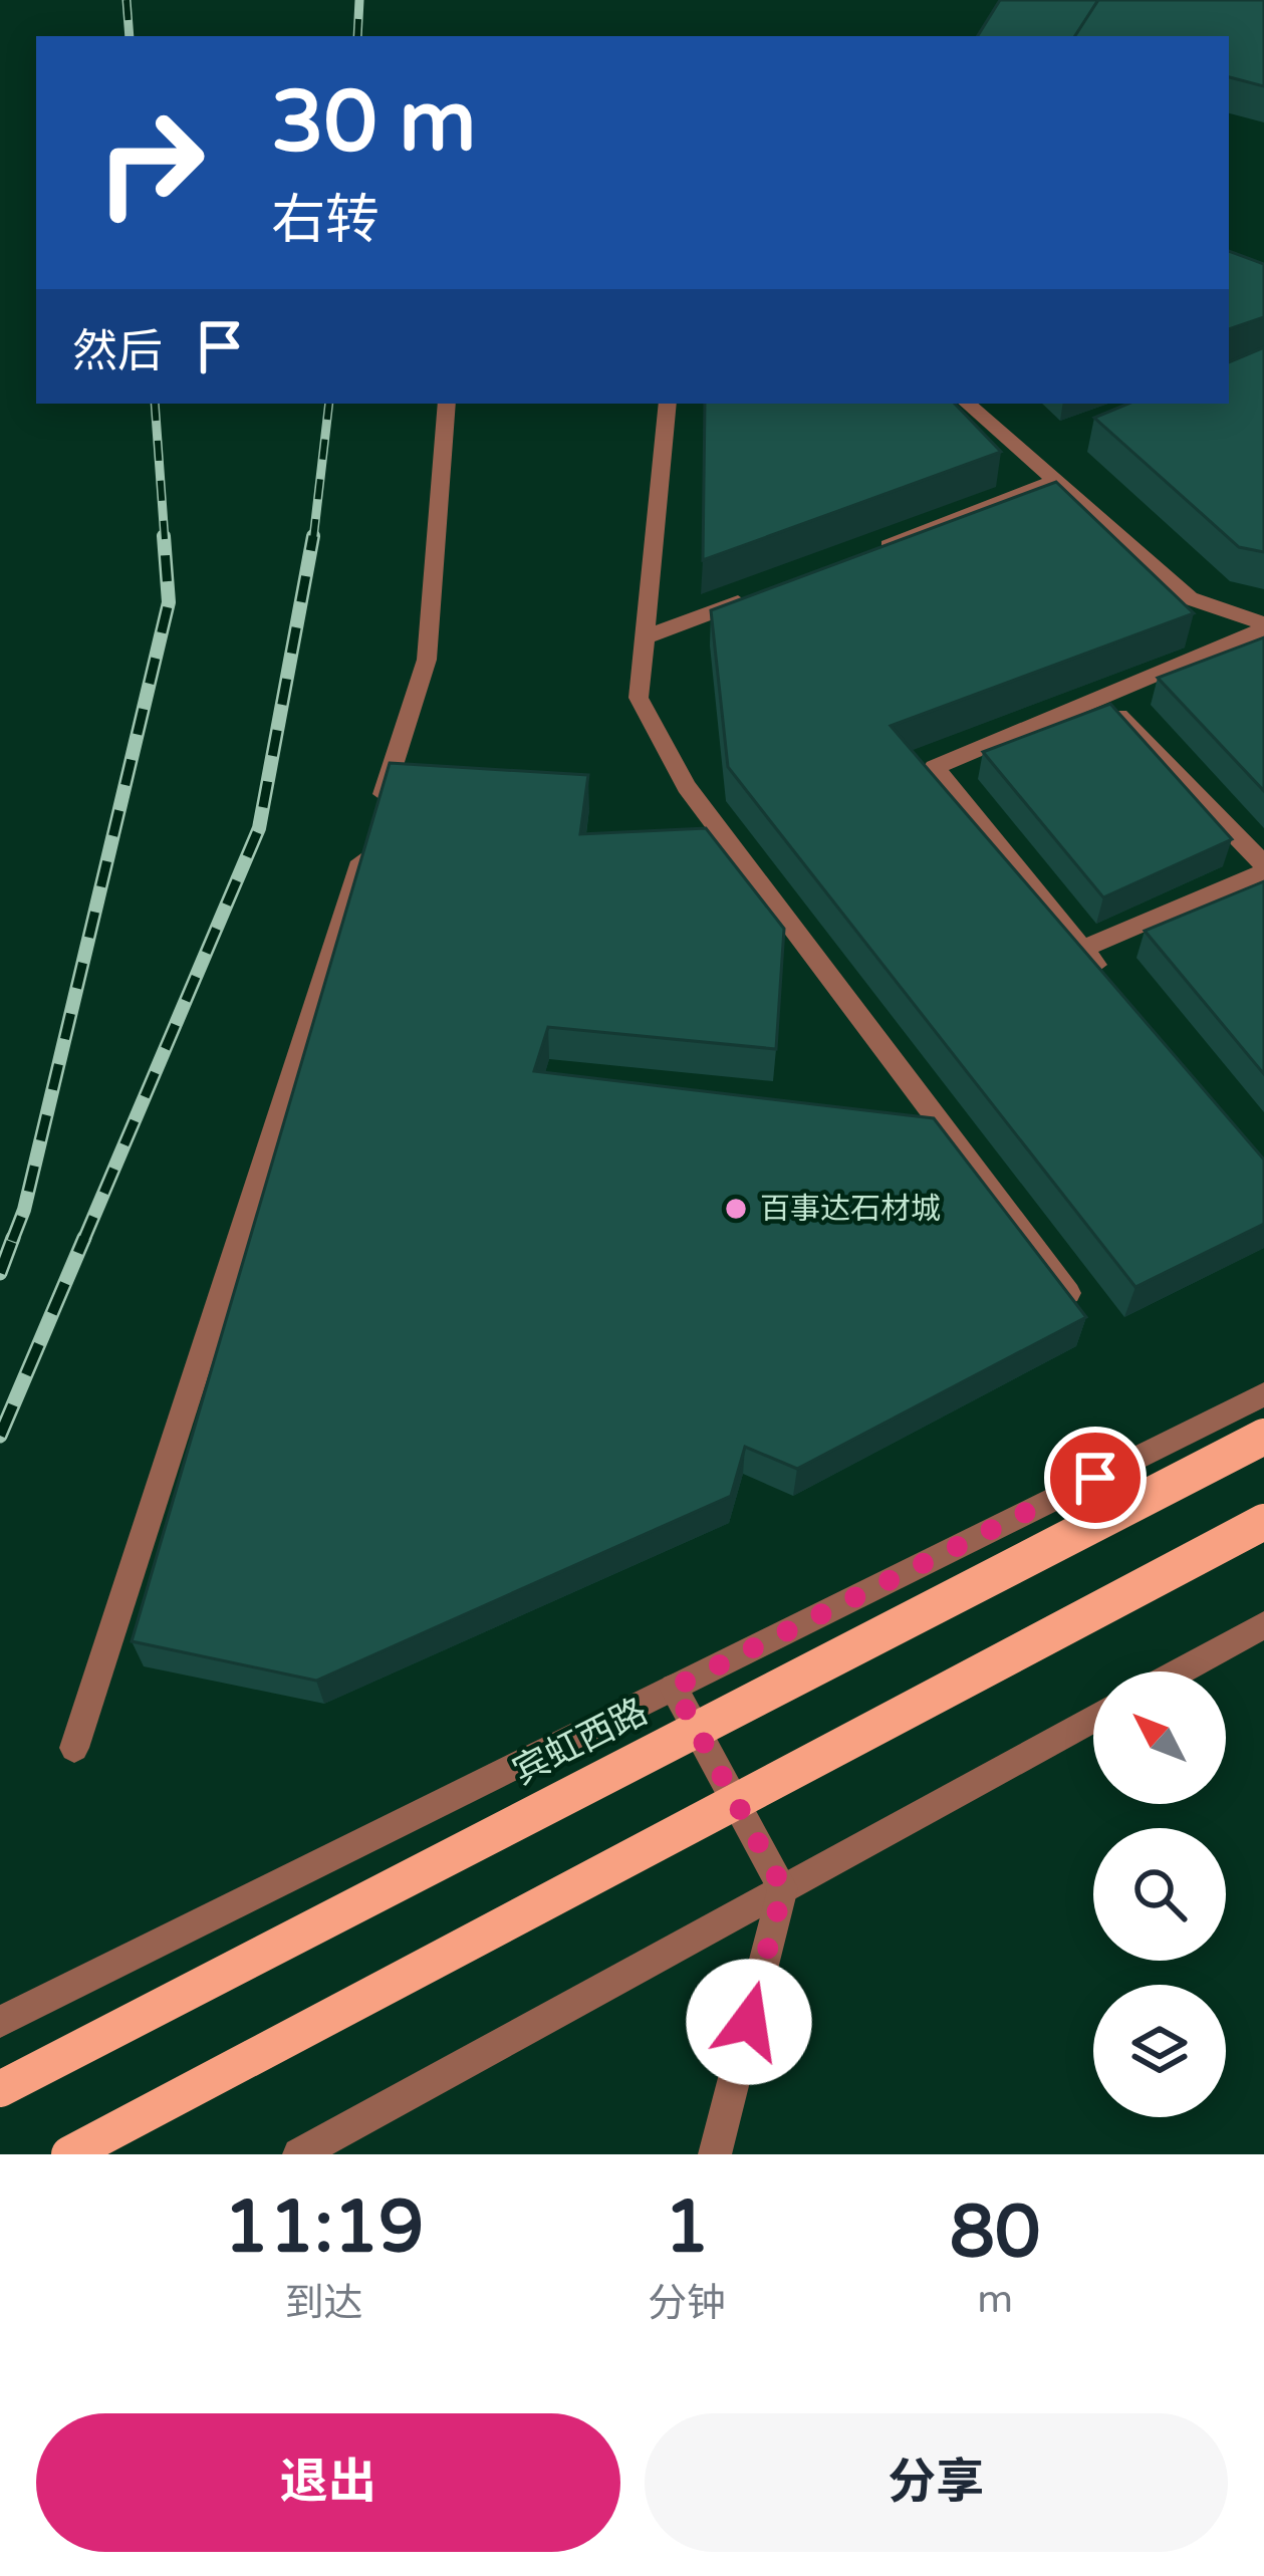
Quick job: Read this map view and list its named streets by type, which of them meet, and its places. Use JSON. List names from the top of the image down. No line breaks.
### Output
{"streets":{"main road":["宾虹西路"]},"places":["百事达石材城"],"north":"top left","page":{"turn":["30 m","右转"],"then":"然后","eta":["11:19","到达","1","分钟","80","m"],"buttons":["退出","分享"]}}
